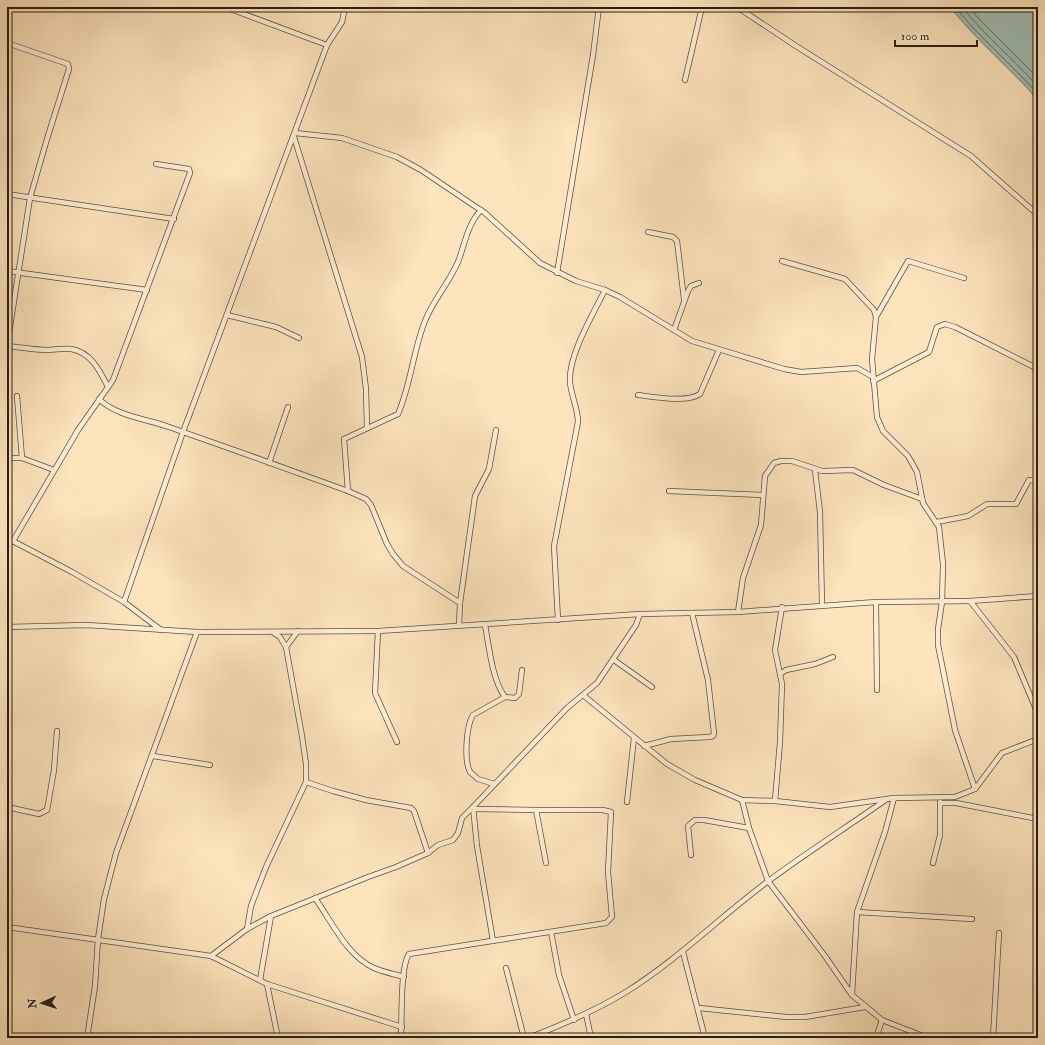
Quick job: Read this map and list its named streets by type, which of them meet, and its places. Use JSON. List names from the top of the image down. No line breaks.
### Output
{"scale_bar":"100 m","north":"left"}
